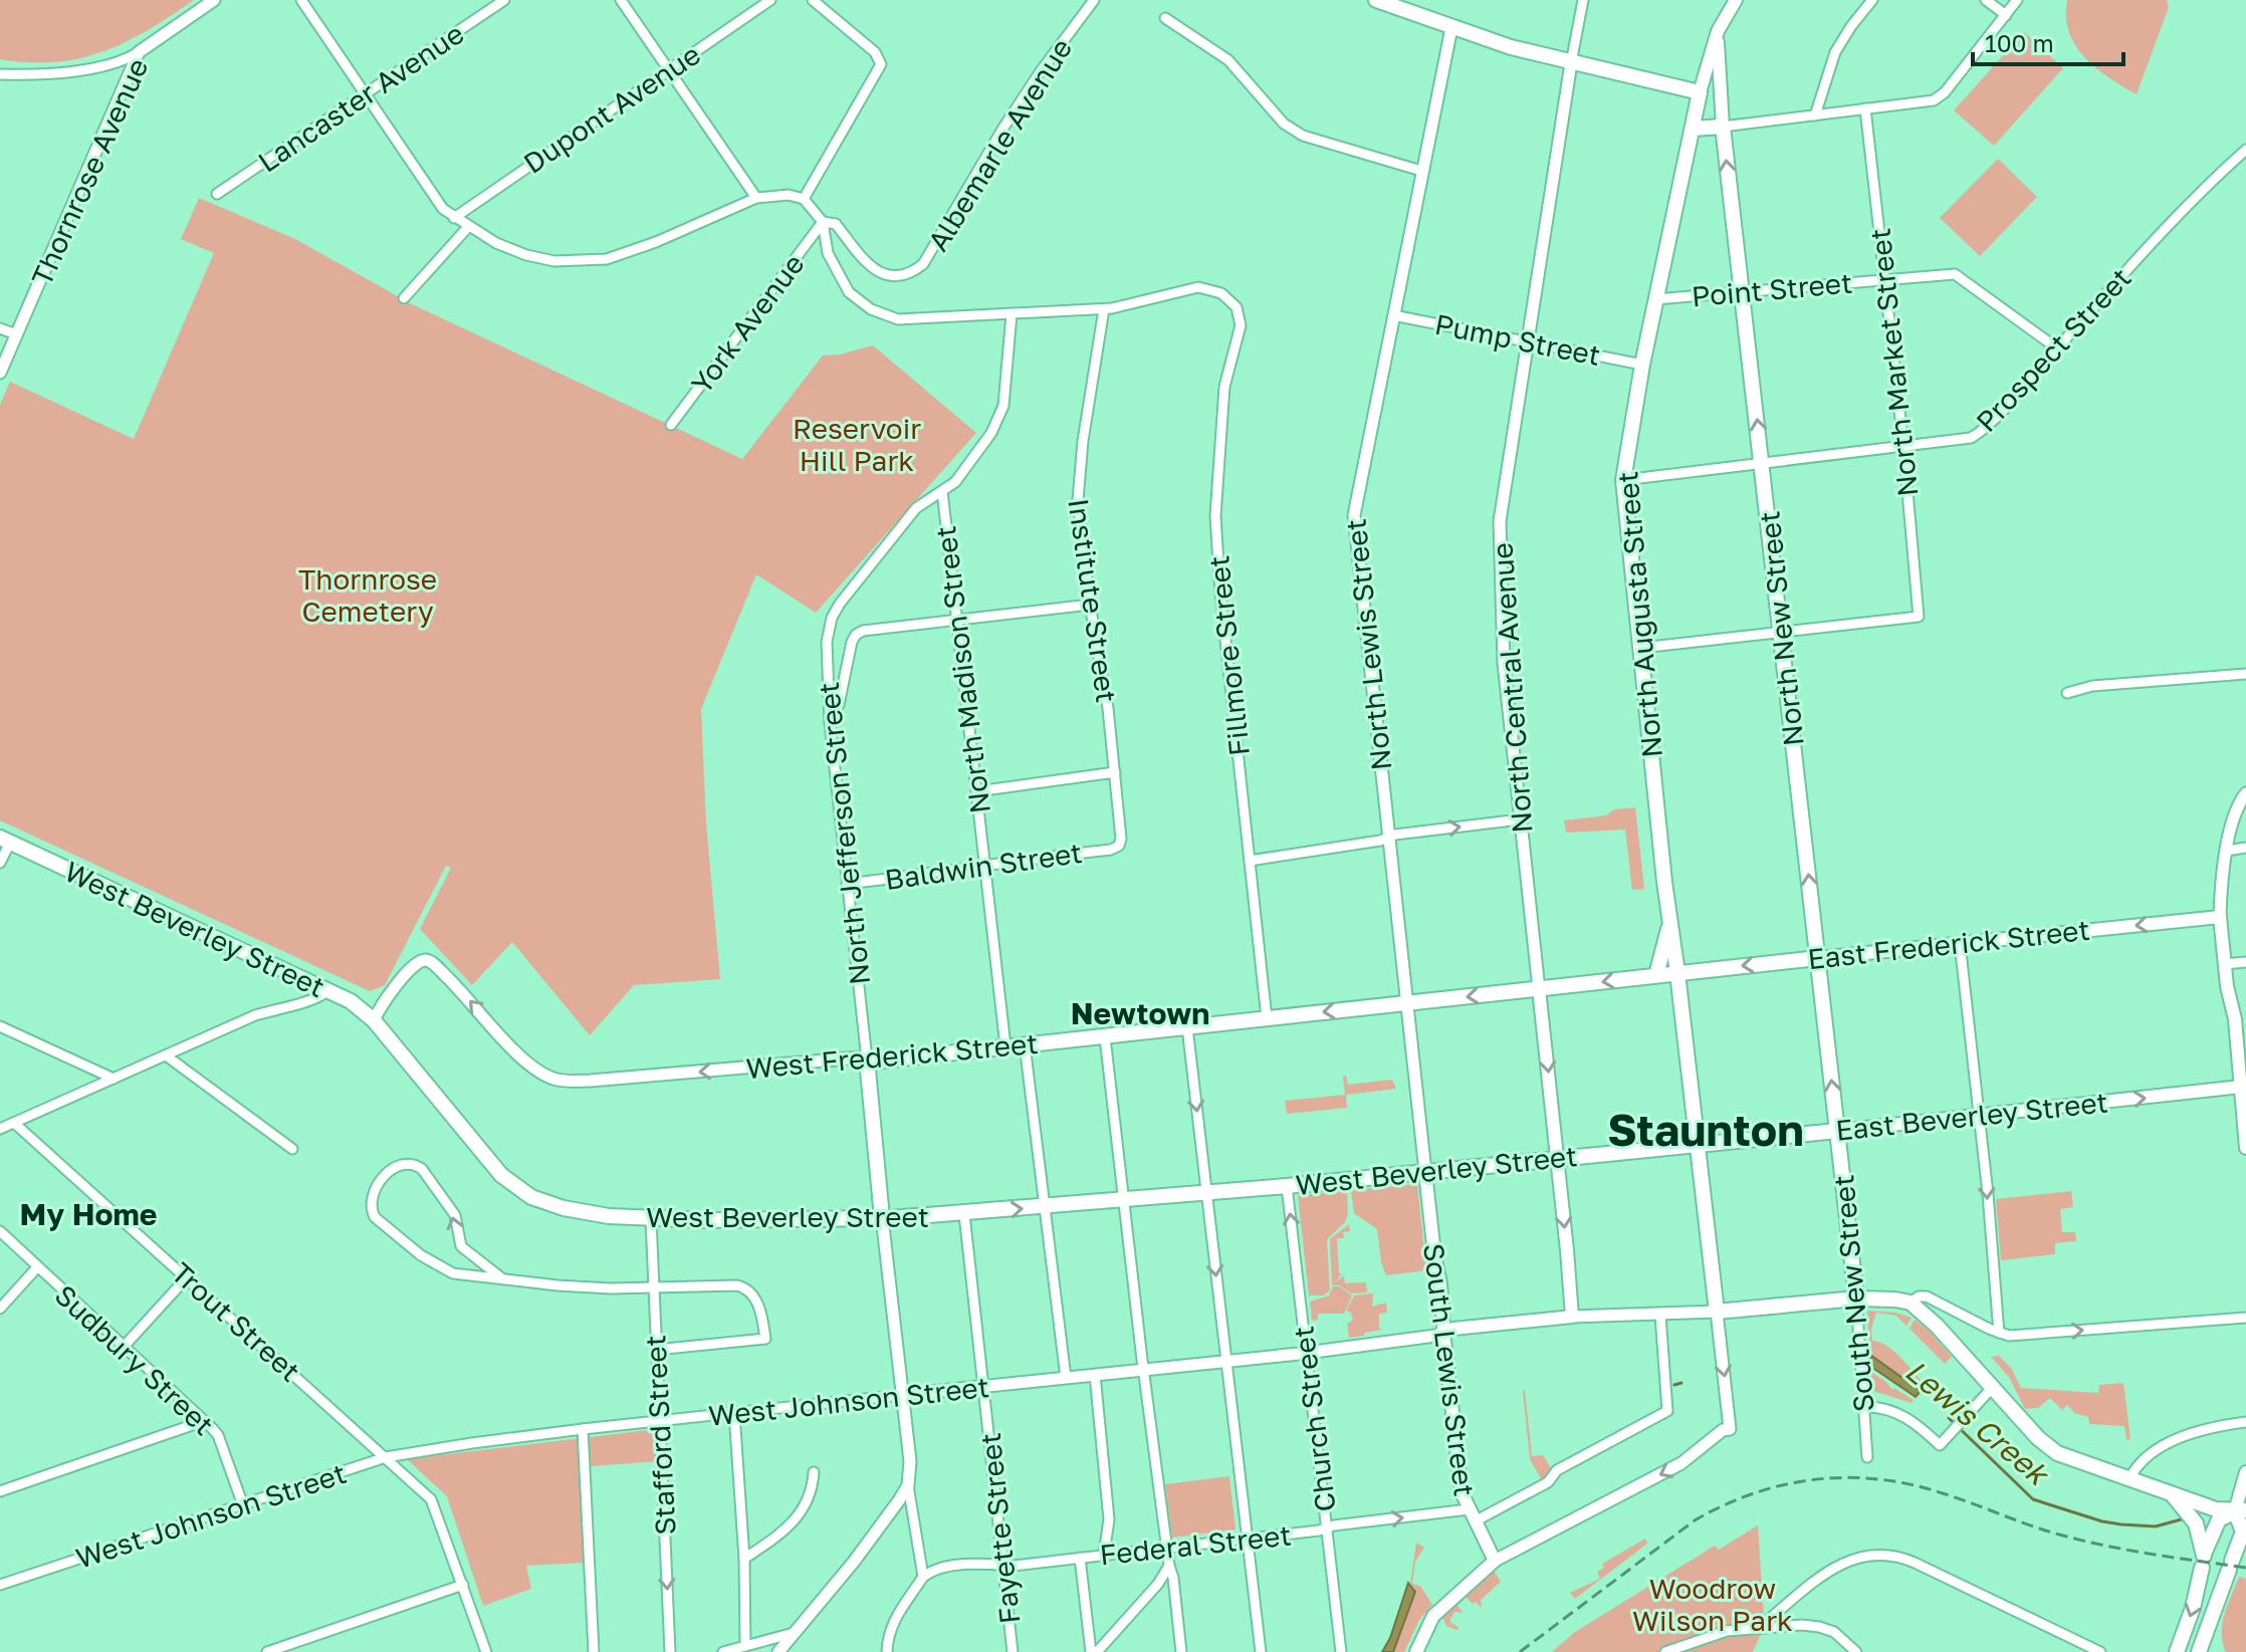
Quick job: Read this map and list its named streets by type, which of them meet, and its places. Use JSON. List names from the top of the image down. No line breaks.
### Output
{"streets":{"main road":["North Augusta Street","North New Street","North Central Avenue","North Jefferson Street","West Beverley Street","East Frederick Street","West Frederick Street","East Beverley Street","South New Street","South Lewis Street","West Johnson Street"],"street":["Lancaster Avenue","Dupont Avenue","Albemarle Avenue","Thornrose Avenue","Point Street","York Avenue","Pump Street","Prospect Street","North Market Street","Institute Street","North Lewis Street","Fillmore Street","North Madison Street","Baldwin Street","Trout Street","Sudbury Street","Church Street","Stafford Street","Fayette Street","Federal Street"]},"crossings":[["Albemarle Avenue","York Avenue"],["Point Street","Prospect Street"],["Point Street","North Market Street"],["Point Street","North Augusta Street"],["Point Street","North New Street"],["Pump Street","North Augusta Street"],["Pump Street","North Lewis Street"],["Pump Street","North Central Avenue"],["Prospect Street","North Market Street"],["Prospect Street","North Augusta Street"],["Prospect Street","North New Street"],["North Market Street","North New Street"],["Institute Street","Fillmore Street"],["Institute Street","Baldwin Street"],["North Augusta Street","North New Street"],["North Augusta Street","West Beverley Street"],["North Augusta Street","East Frederick Street"],["North Augusta Street","West Frederick Street"],["North Augusta Street","East Beverley Street"],["North Augusta Street","West Johnson Street"],["North New Street","East Frederick Street"],["North New Street","East Beverley Street"],["North New Street","South New Street"],["North Lewis Street","West Beverley Street"],["North Lewis Street","West Frederick Street"],["North Lewis Street","South Lewis Street"],["Fillmore Street","West Frederick Street"],["North Madison Street","North Jefferson Street"],["North Madison Street","Baldwin Street"],["North Madison Street","West Frederick Street"],["North Central Avenue","West Beverley Street"],["North Central Avenue","West Frederick Street"],["North Central Avenue","West Johnson Street"],["North Jefferson Street","Baldwin Street"],["North Jefferson Street","West Beverley Street"],["North Jefferson Street","West Frederick Street"],["West Beverley Street","West Frederick Street"],["West Beverley Street","East Beverley Street"],["West Beverley Street","South Lewis Street"],["West Beverley Street","Church Street"],["West Beverley Street","Stafford Street"],["West Beverley Street","Fayette Street"],["East Frederick Street","West Frederick Street"],["East Beverley Street","South New Street"],["Trout Street","West Johnson Street"],["Sudbury Street","West Johnson Street"],["South Lewis Street","West Johnson Street"],["South Lewis Street","Federal Street"],["West Johnson Street","Church Street"],["West Johnson Street","Stafford Street"],["West Johnson Street","Fayette Street"],["Church Street","Federal Street"],["Fayette Street","Federal Street"]],"one_way":["North New Street","East Frederick Street","West Frederick Street","East Beverley Street"],"districts":["Newtown","Staunton","My Home"],"water":["Lewis Creek"],"parks":["Reservoir Hill Park","Thornrose Cemetery","Woodrow Wilson Park"],"scale_bar":"100 m"}
